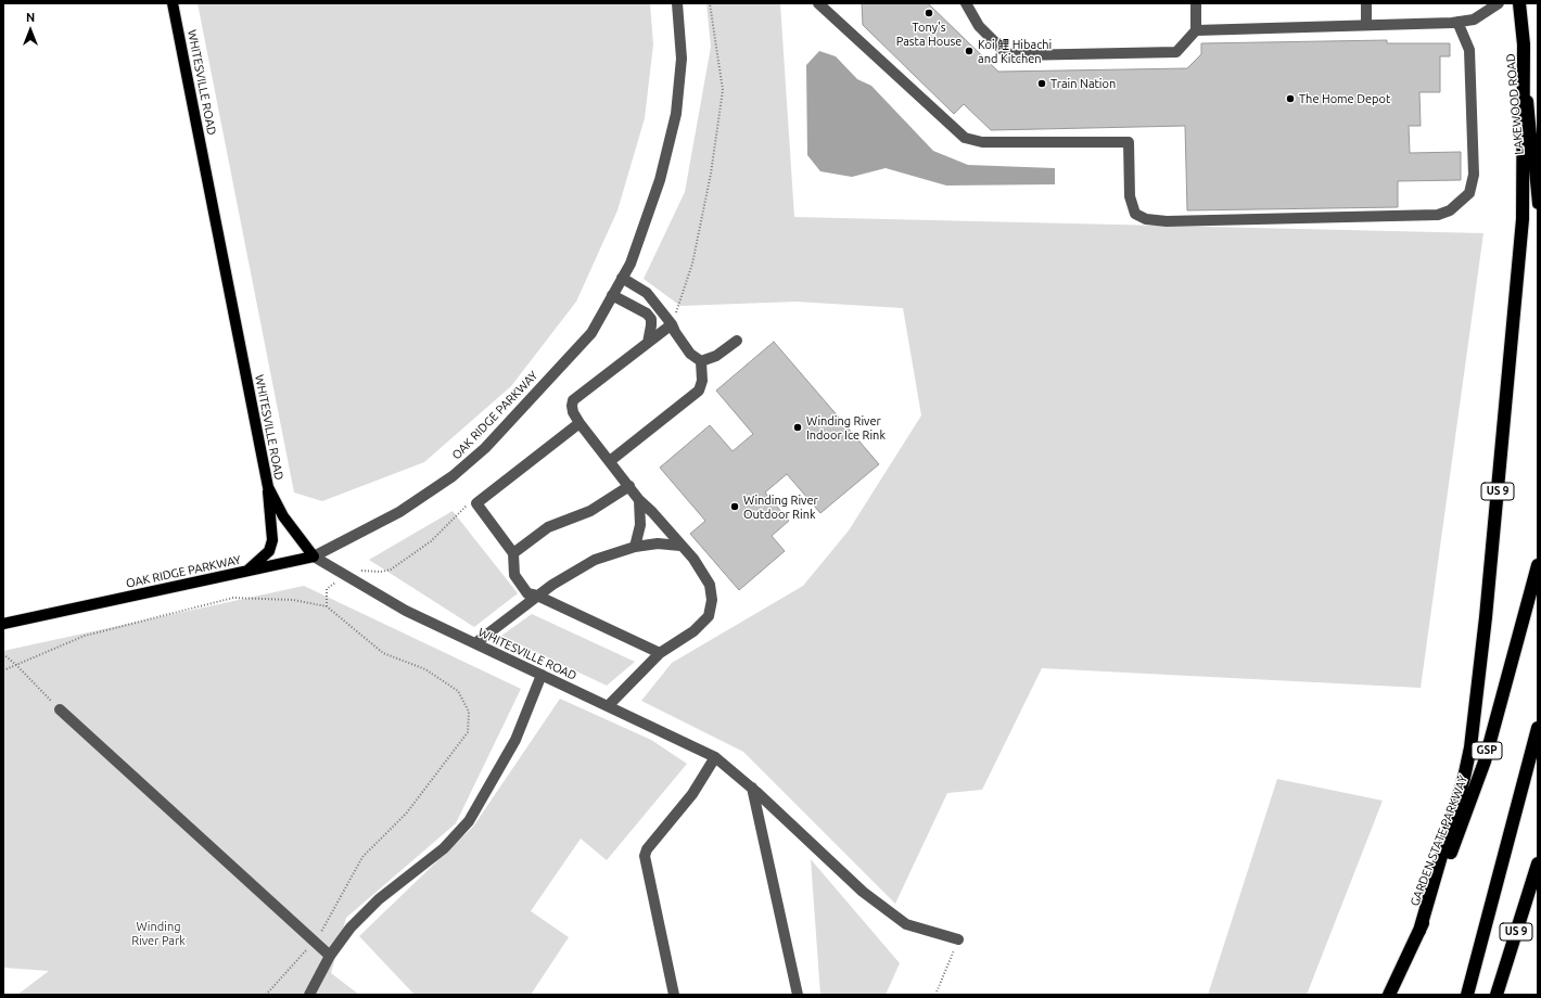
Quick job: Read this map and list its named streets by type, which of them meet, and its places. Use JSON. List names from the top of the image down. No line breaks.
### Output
{"streets":{"highway":["LAKEWOOD ROAD","US 9","GSP","GARDEN STATE PARKWAY"],"main road":["WHITESVILLE ROAD","OAK RIDGE PARKWAY"]},"crossings":[["WHITESVILLE ROAD","OAK RIDGE PARKWAY"],["LAKEWOOD ROAD","US 9"],["US 9","GARDEN STATE PARKWAY"]],"parks":["Winding River Park"],"places":["Tony's Pasta House","Koi 鯉 Hibachi and Kitchen","Train Nation","The Home Depot","Winding River Indoor Ice Rink","Winding River Outdoor Rink"],"north":"top"}
